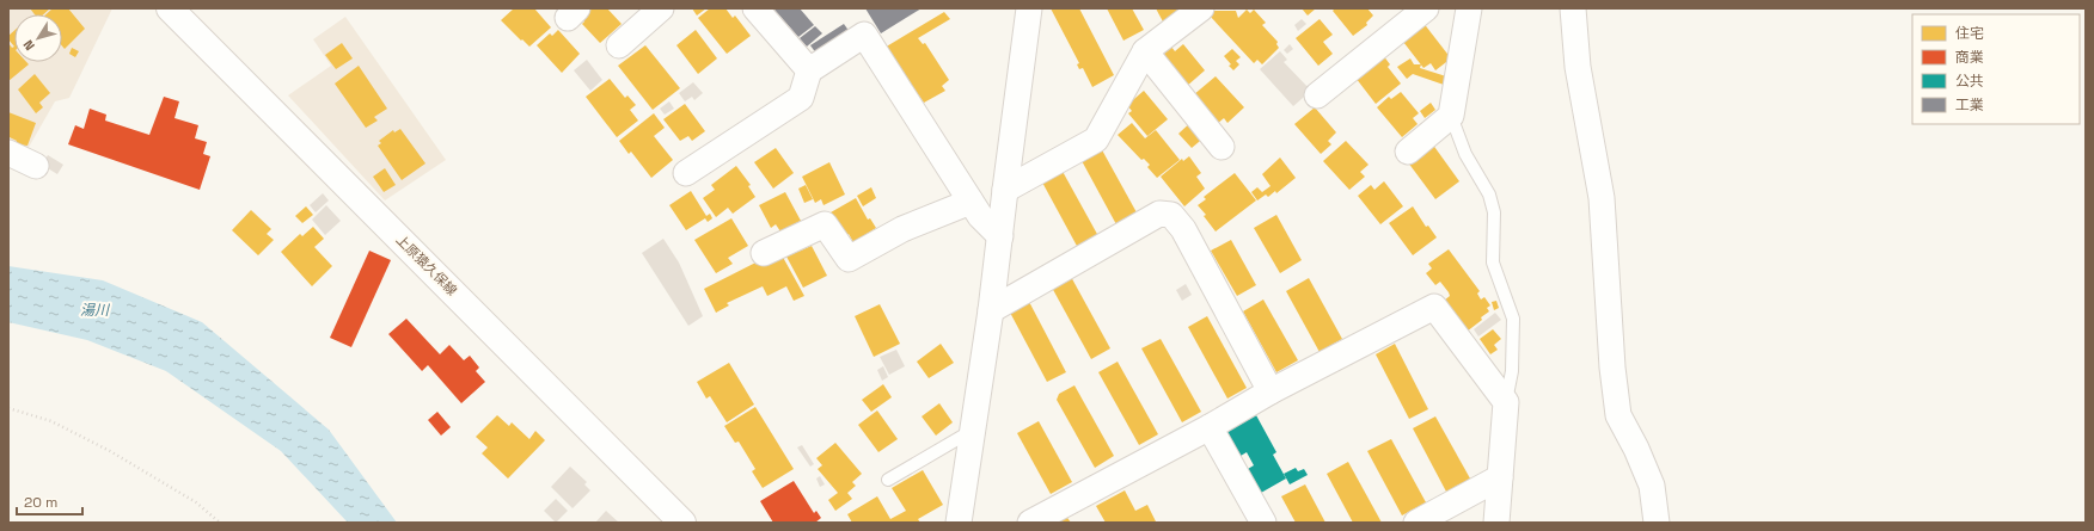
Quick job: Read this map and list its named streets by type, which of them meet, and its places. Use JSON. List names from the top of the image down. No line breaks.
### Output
{"streets":{"main road":["上原猿久保線"]},"water":["湯川"],"legend":["住宅","商業","公共","工業"],"scale_bar":"20 m","north":"bottom left"}
